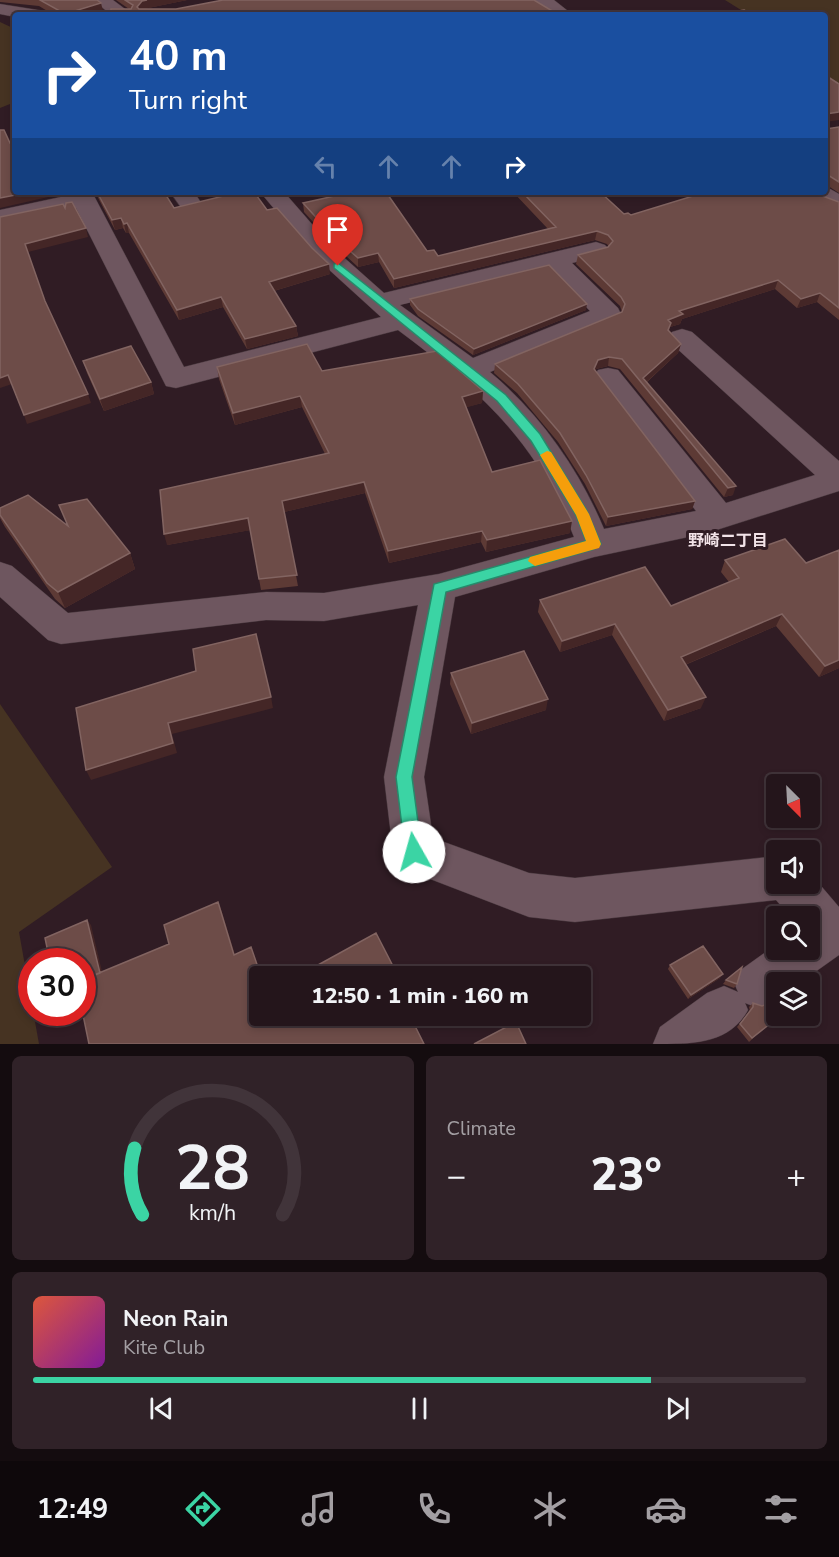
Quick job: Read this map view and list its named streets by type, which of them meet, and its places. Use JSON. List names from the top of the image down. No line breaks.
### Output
{"districts":["野崎二丁目"],"north":"bottom right","page":{"turn":["40 m","Turn right"],"limit":"30","trip":"12:50 · 1 min · 160 m","tile":"Climate","heat":["−","23°","+"],"song":["Neon Rain","Kite Club"],"tabs":"12:49","gauge":["28","km/h"]}}
